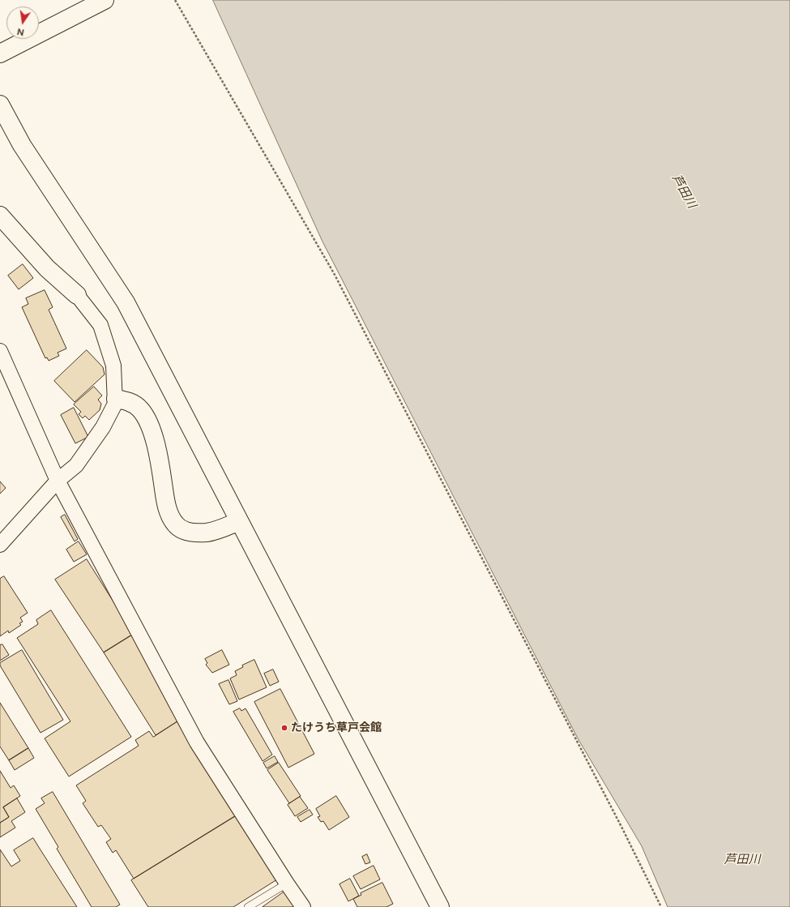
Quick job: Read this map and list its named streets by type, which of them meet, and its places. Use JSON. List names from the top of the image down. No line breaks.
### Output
{"water":["芦田川"],"places":["たけうち草戸会館"],"north":"bottom"}
